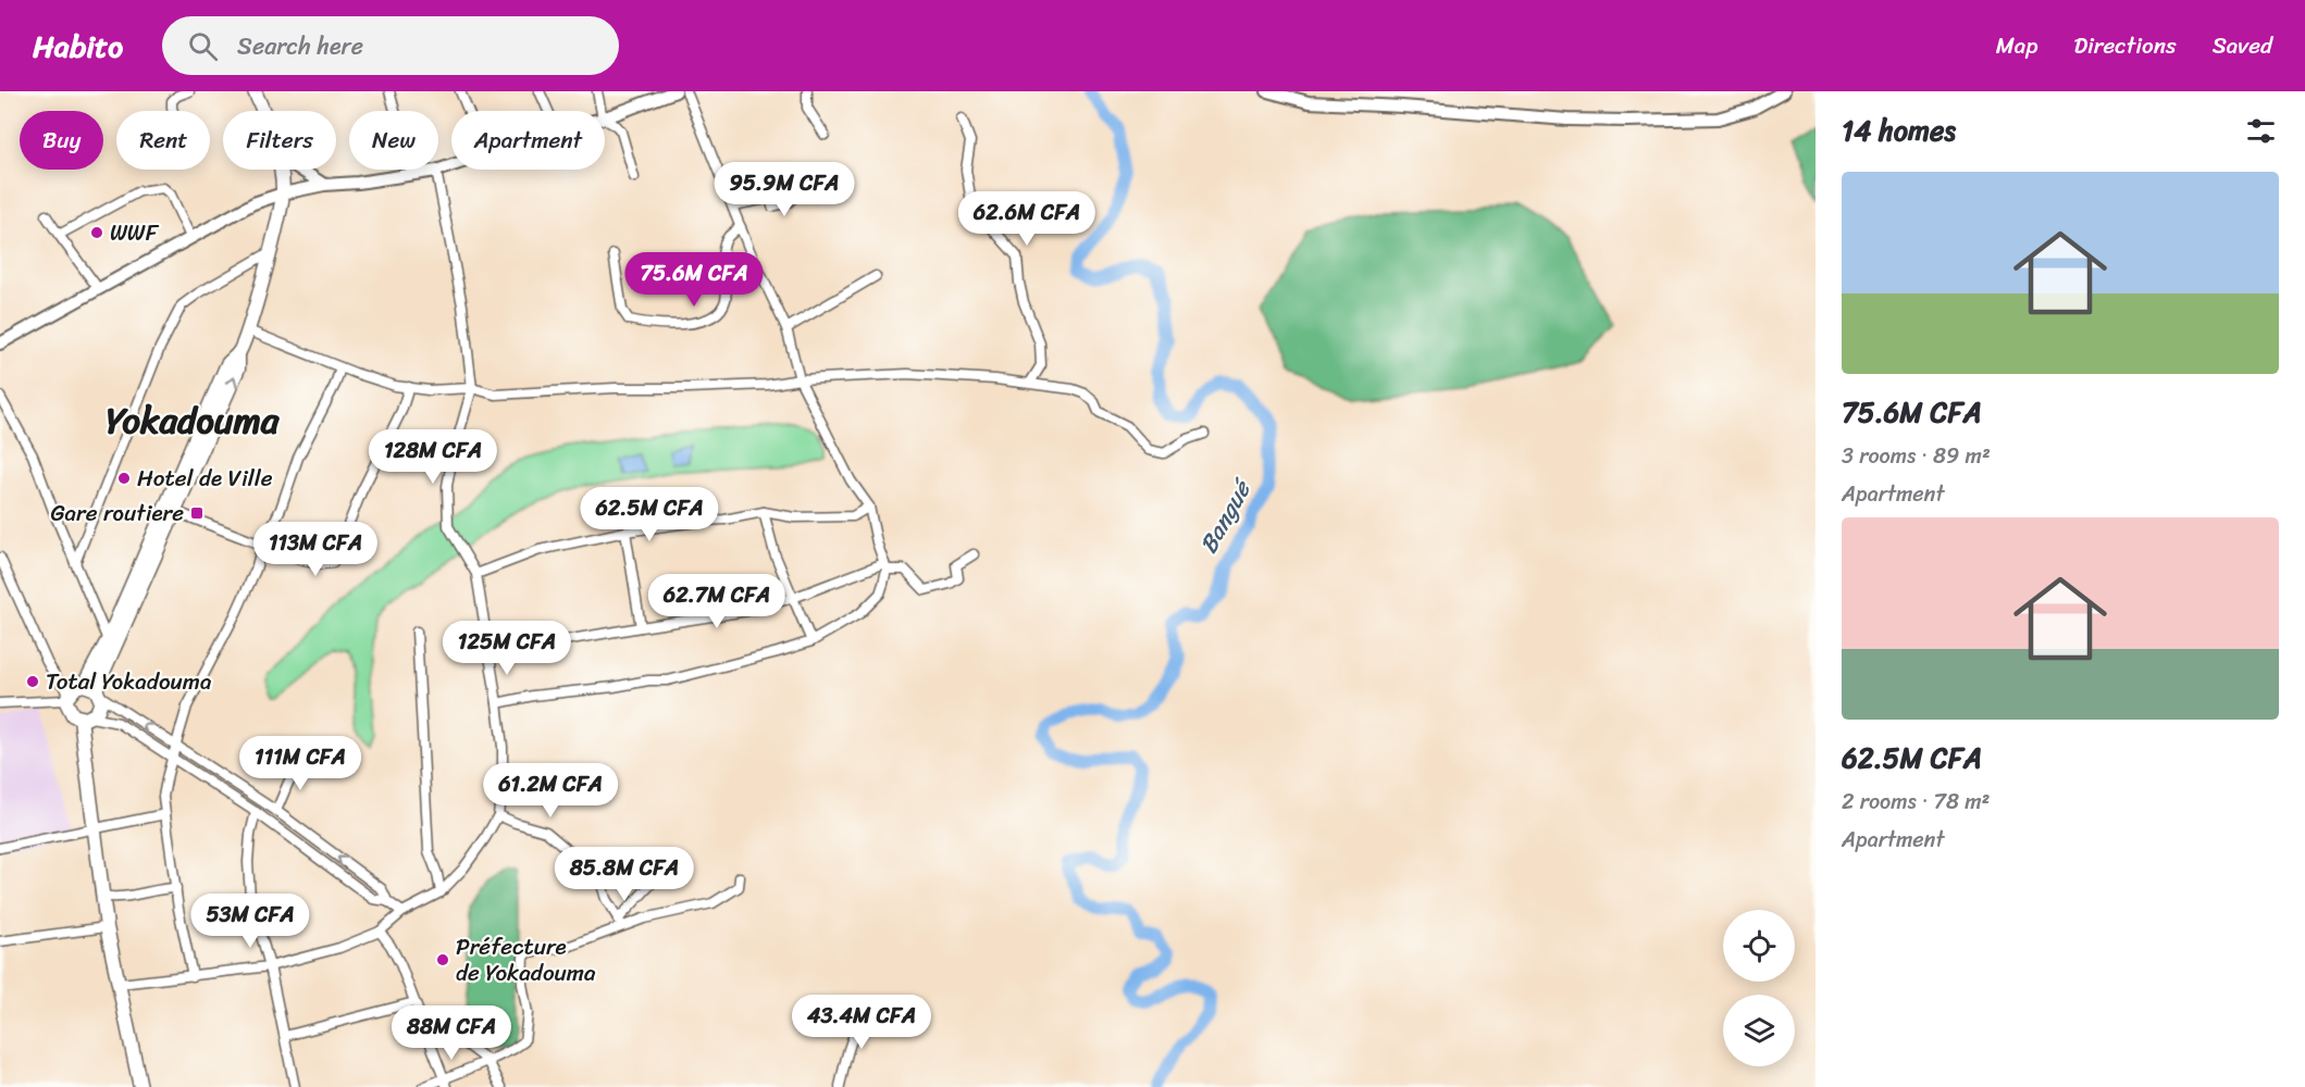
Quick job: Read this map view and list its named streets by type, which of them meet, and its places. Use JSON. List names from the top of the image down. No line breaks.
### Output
{"districts":["Yokadouma"],"water":["Bangué"],"places":{"other":["WWF","Hotel de Ville","Total Yokadouma","Préfecture de Yokadouma"],"transit":["Gare routiere"]},"page":{"header":"Habito","search":"Search here","nav":["Map","Directions","Saved"],"heading":"14 homes","chip":["Buy","Rent","Filters","New","Apartment"],"price":["95.9M CFA","62.6M CFA","75.6M CFA","128M CFA","62.5M CFA","113M CFA","62.7M CFA","125M CFA","111M CFA","61.2M CFA","85.8M CFA","53M CFA","43.4M CFA","88M CFA"],"list":[{"name":"75.6M CFA","note":"3 rooms · 89 m² · Apartment"},{"name":"62.5M CFA","note":"2 rooms · 78 m² · Apartment"}]}}
